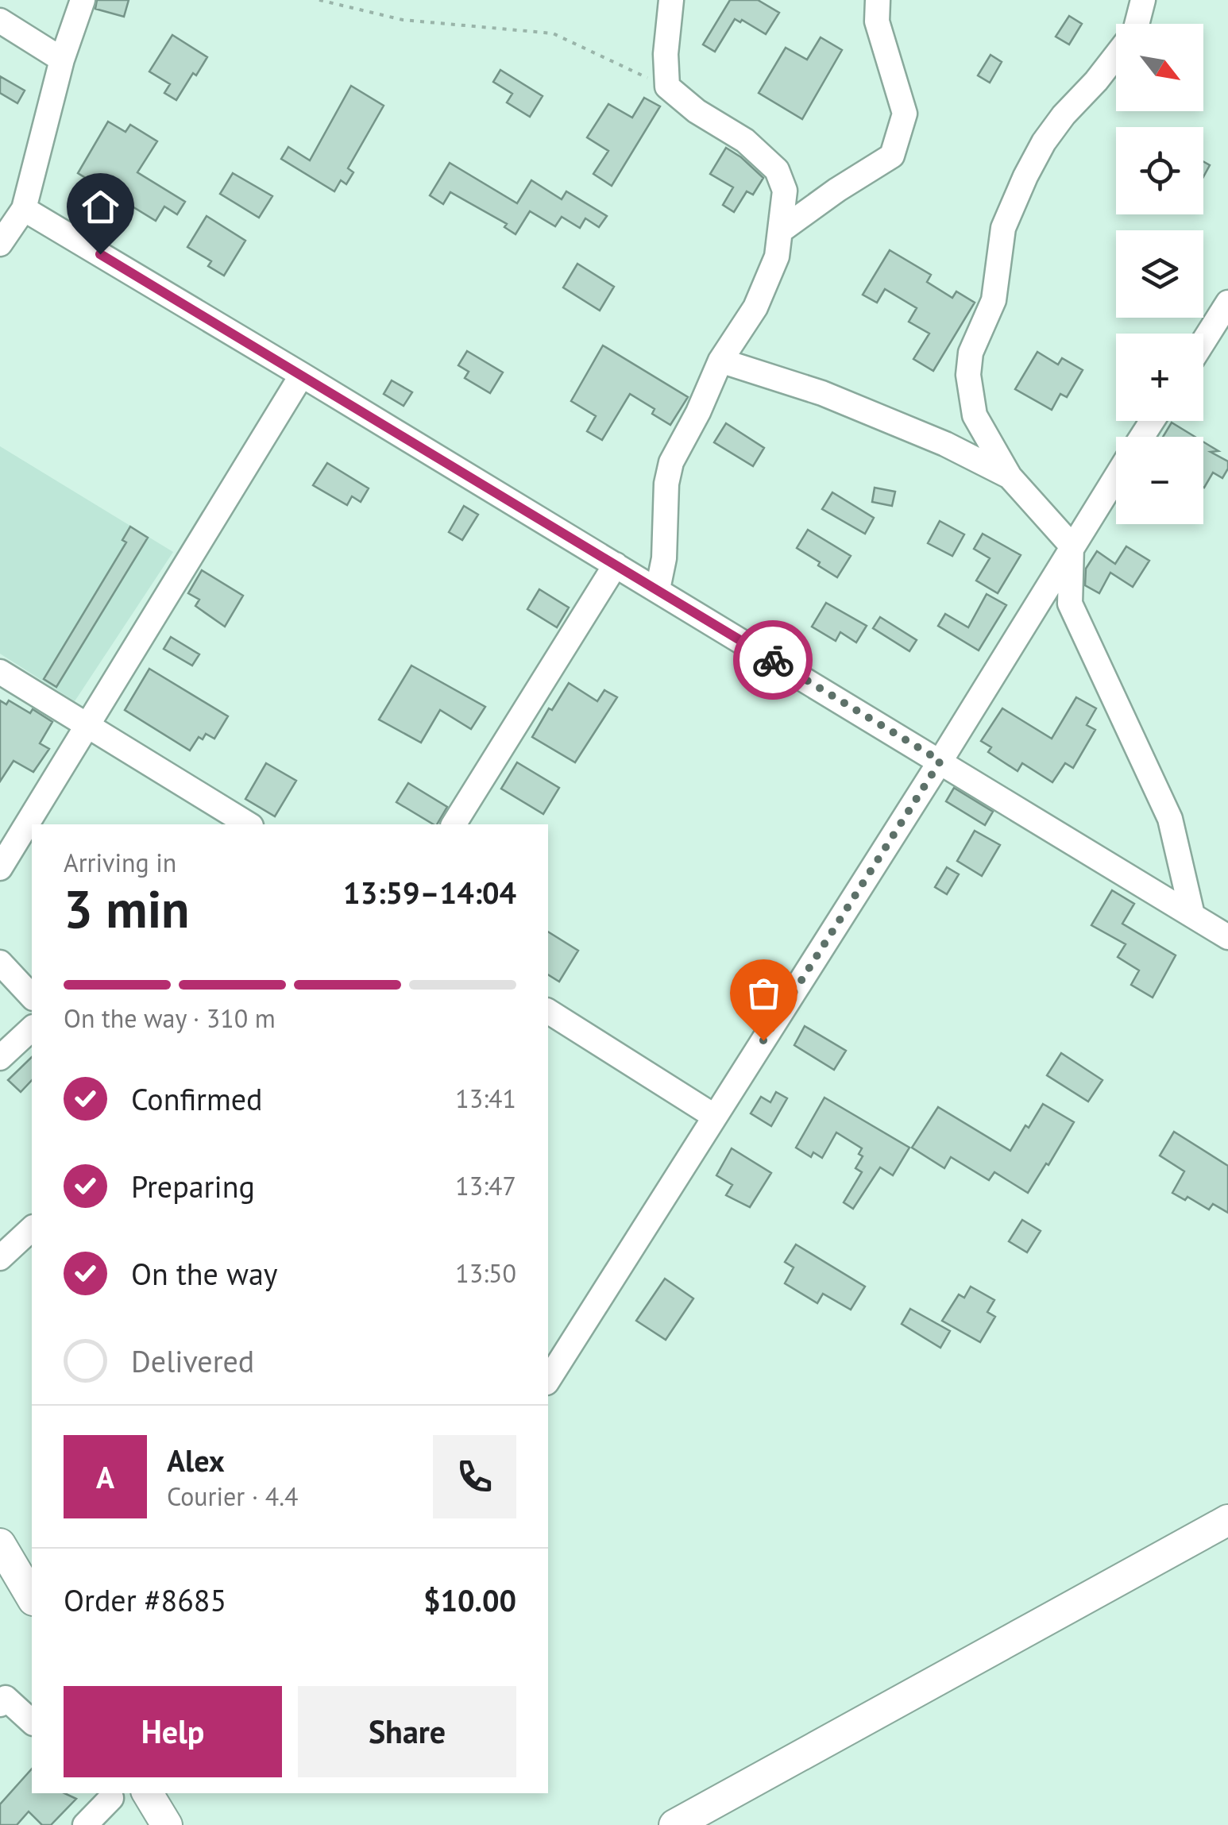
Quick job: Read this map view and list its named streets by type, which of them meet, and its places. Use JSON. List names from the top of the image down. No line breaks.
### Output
{"north":"bottom right","page":{"map_buttons":["+","−"],"heading":["3 min","Arriving in","13:59–14:04"],"panel":["Alex","Courier · 4.4","Order #8685","$10.00"],"bar":"On the way · 310 m","list":[["Confirmed","13:41"],["Preparing","13:47"],["On the way","13:50"],"Delivered"],"round":"A","buttons":["Help","Share"]}}
